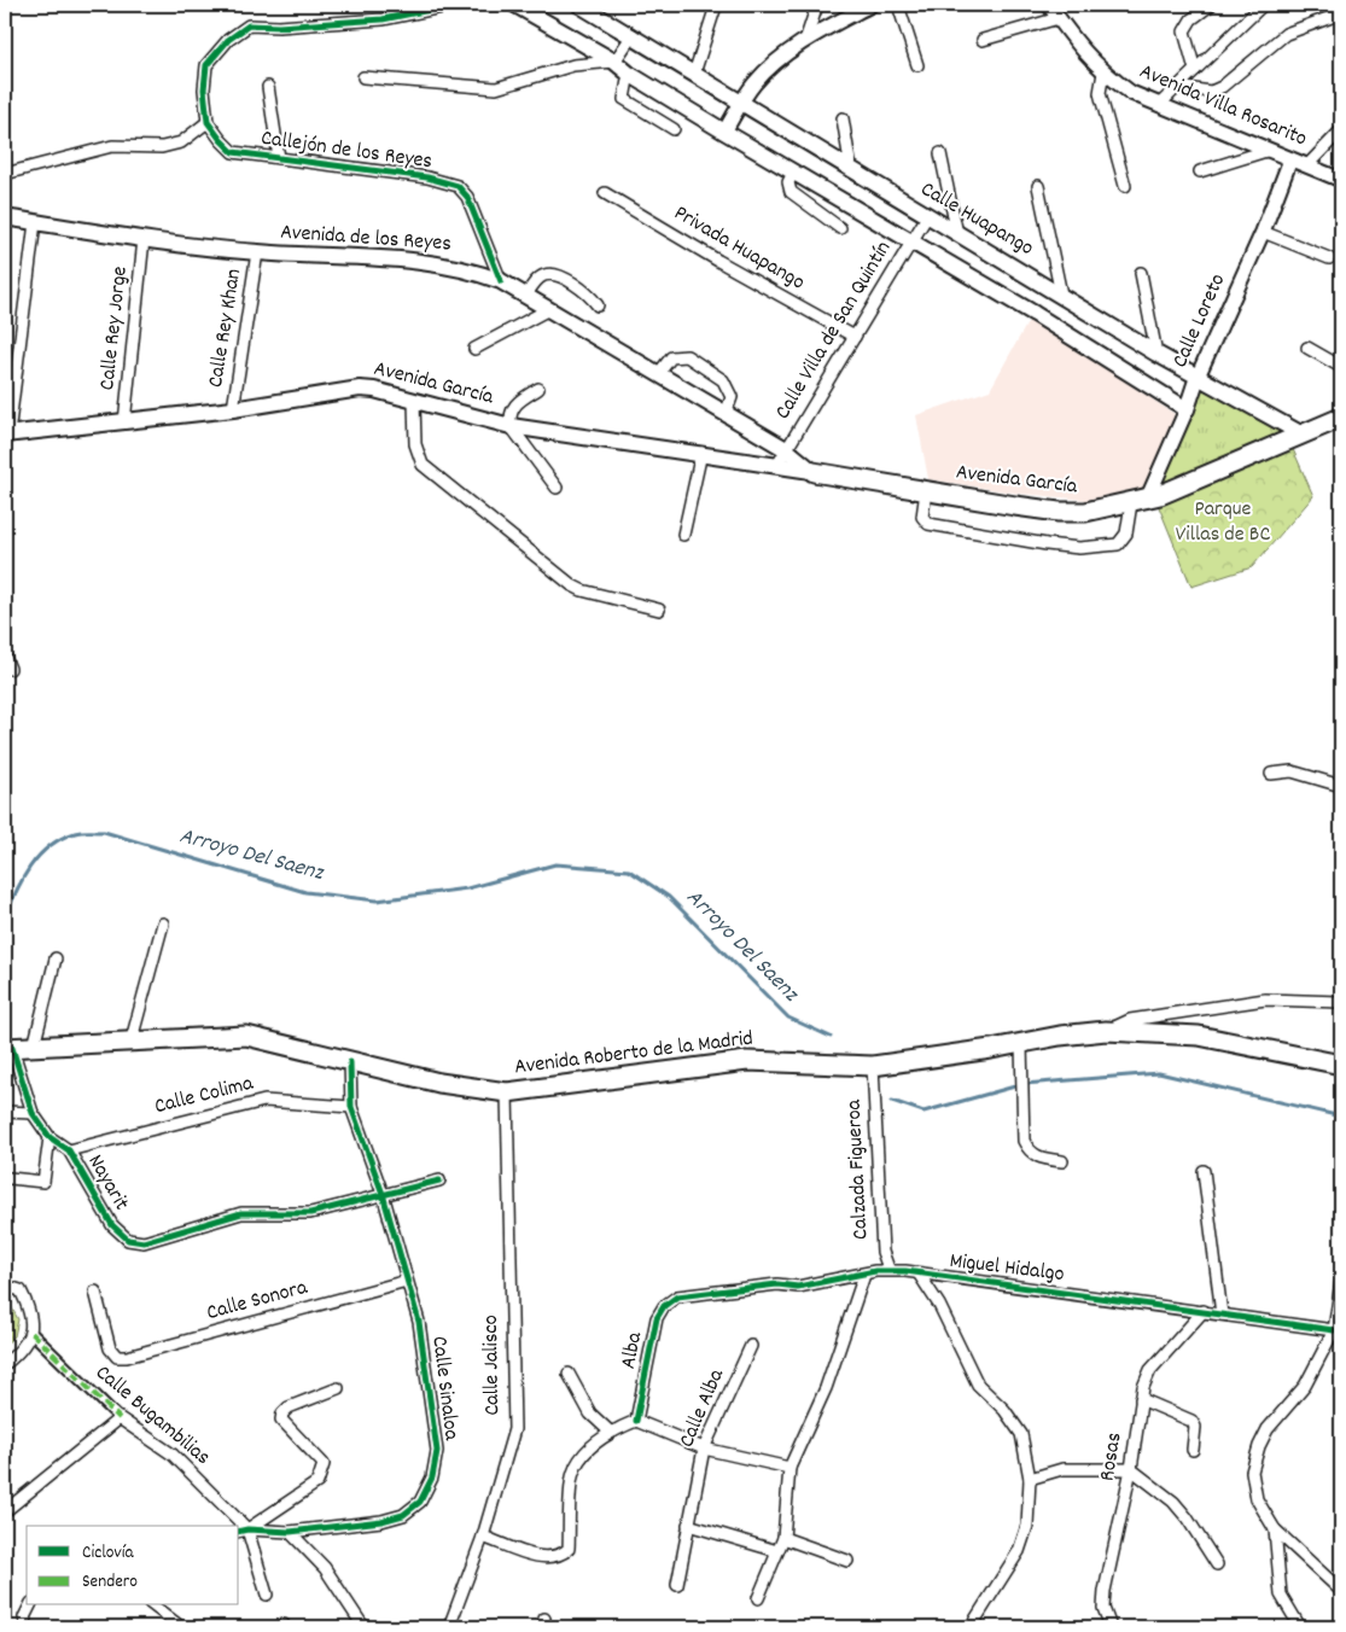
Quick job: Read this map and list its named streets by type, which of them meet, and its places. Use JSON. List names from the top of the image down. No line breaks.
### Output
{"streets":{"main road":["Calle Huapango","Avenida de los Reyes","Calle Loreto","Avenida García","Avenida Roberto de la Madrid"],"street":["Avenida Villa Rosarito","Callejón de los Reyes","Privada Huapango","Calle Rey Jorge","Calle Rey Khan","Calle Villa de San Quintín","Calle Colima","Calzada Figueroa","Nayarit","Miguel Hidalgo","Calle Sonora","Alba","Calle Jalisco","Calle Sinaloa","Calle Alba","Calle Bugambilias","Rosas"]},"crossings":[["Avenida Villa Rosarito","Calle Loreto"],["Callejón de los Reyes","Avenida de los Reyes"],["Calle Huapango","Calle Loreto"],["Calle Huapango","Calle Villa de San Quintín"],["Calle Huapango","Avenida García"],["Avenida de los Reyes","Calle Rey Jorge"],["Avenida de los Reyes","Calle Rey Khan"],["Avenida de los Reyes","Calle Villa de San Quintín"],["Avenida de los Reyes","Avenida García"],["Privada Huapango","Calle Villa de San Quintín"],["Calle Loreto","Avenida García"],["Calle Rey Jorge","Avenida García"],["Calle Rey Khan","Avenida García"],["Calle Villa de San Quintín","Avenida García"],["Avenida Roberto de la Madrid","Calzada Figueroa"],["Avenida Roberto de la Madrid","Nayarit"],["Avenida Roberto de la Madrid","Calle Jalisco"],["Avenida Roberto de la Madrid","Calle Sinaloa"],["Calle Colima","Nayarit"],["Calle Colima","Calle Sinaloa"],["Calzada Figueroa","Miguel Hidalgo"],["Nayarit","Calle Sinaloa"],["Miguel Hidalgo","Alba"],["Miguel Hidalgo","Rosas"],["Calle Sonora","Calle Sinaloa"]],"water":["Arroyo Del Saenz"],"parks":["Parque Villas de BC"],"legend":["Ciclovía","Sendero"]}
